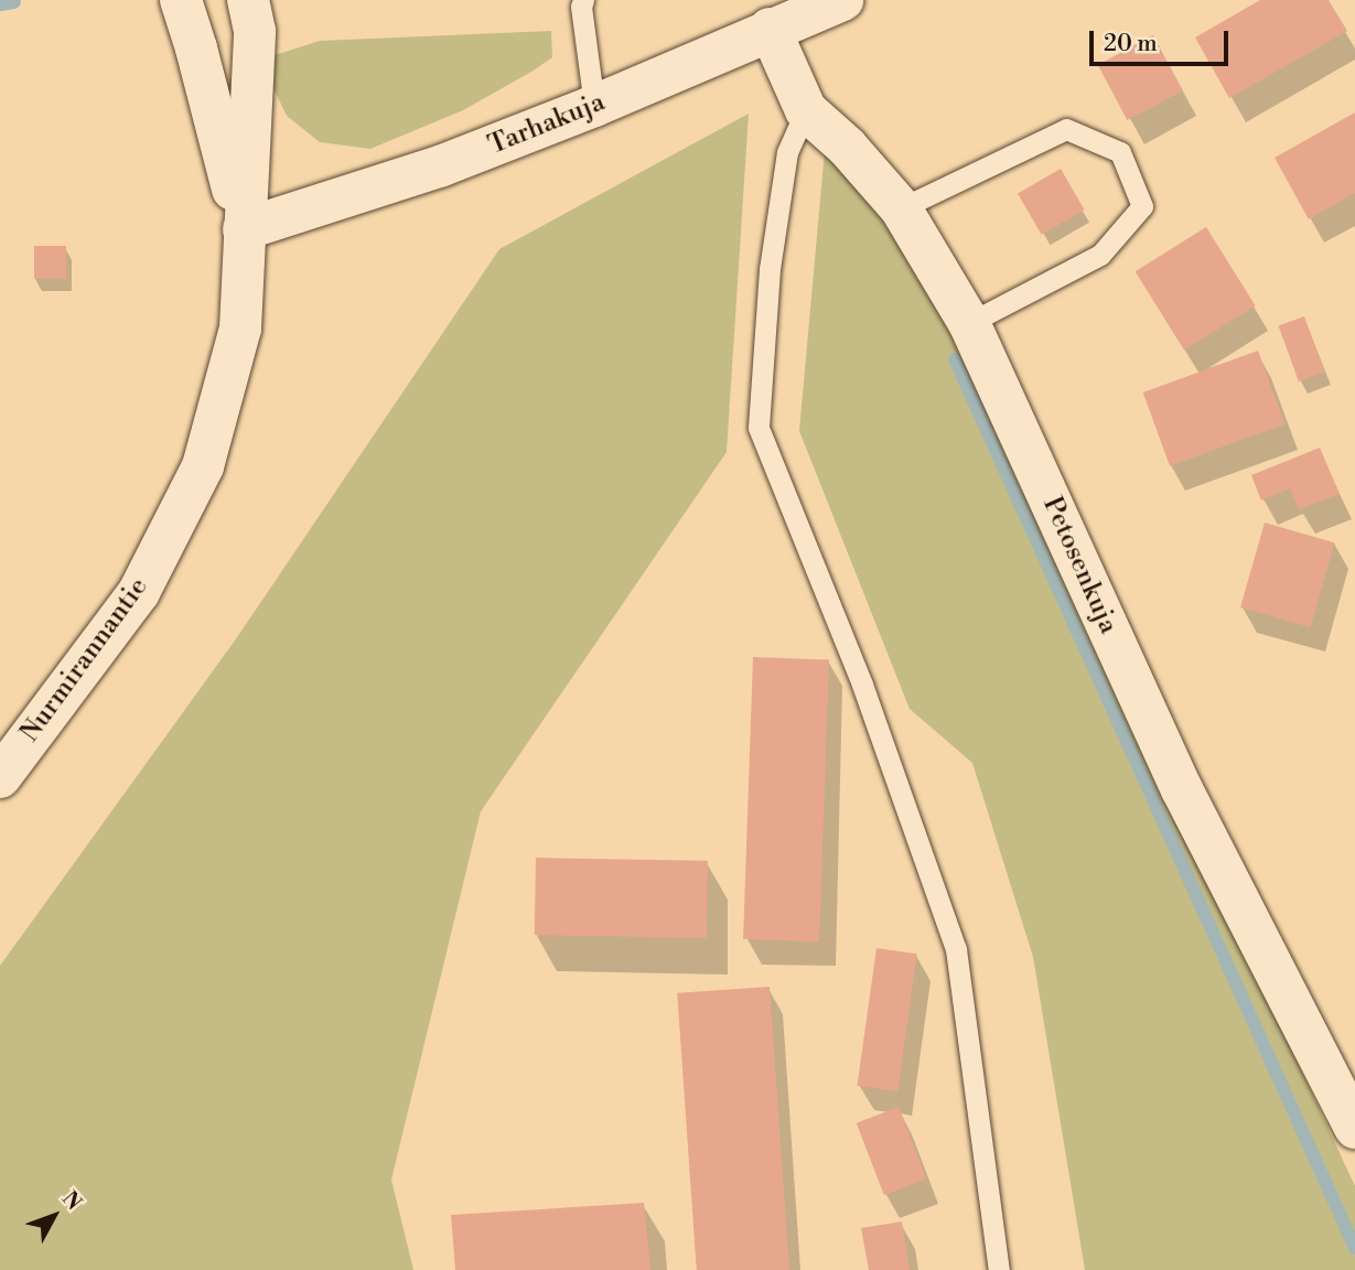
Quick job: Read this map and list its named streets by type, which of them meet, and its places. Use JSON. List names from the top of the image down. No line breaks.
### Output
{"streets":{"street":["Tarhakuja","Petosenkuja","Nurmirannantie"]},"crossings":[["Tarhakuja","Petosenkuja"],["Tarhakuja","Nurmirannantie"]],"scale_bar":"20 m","north":"top right"}
